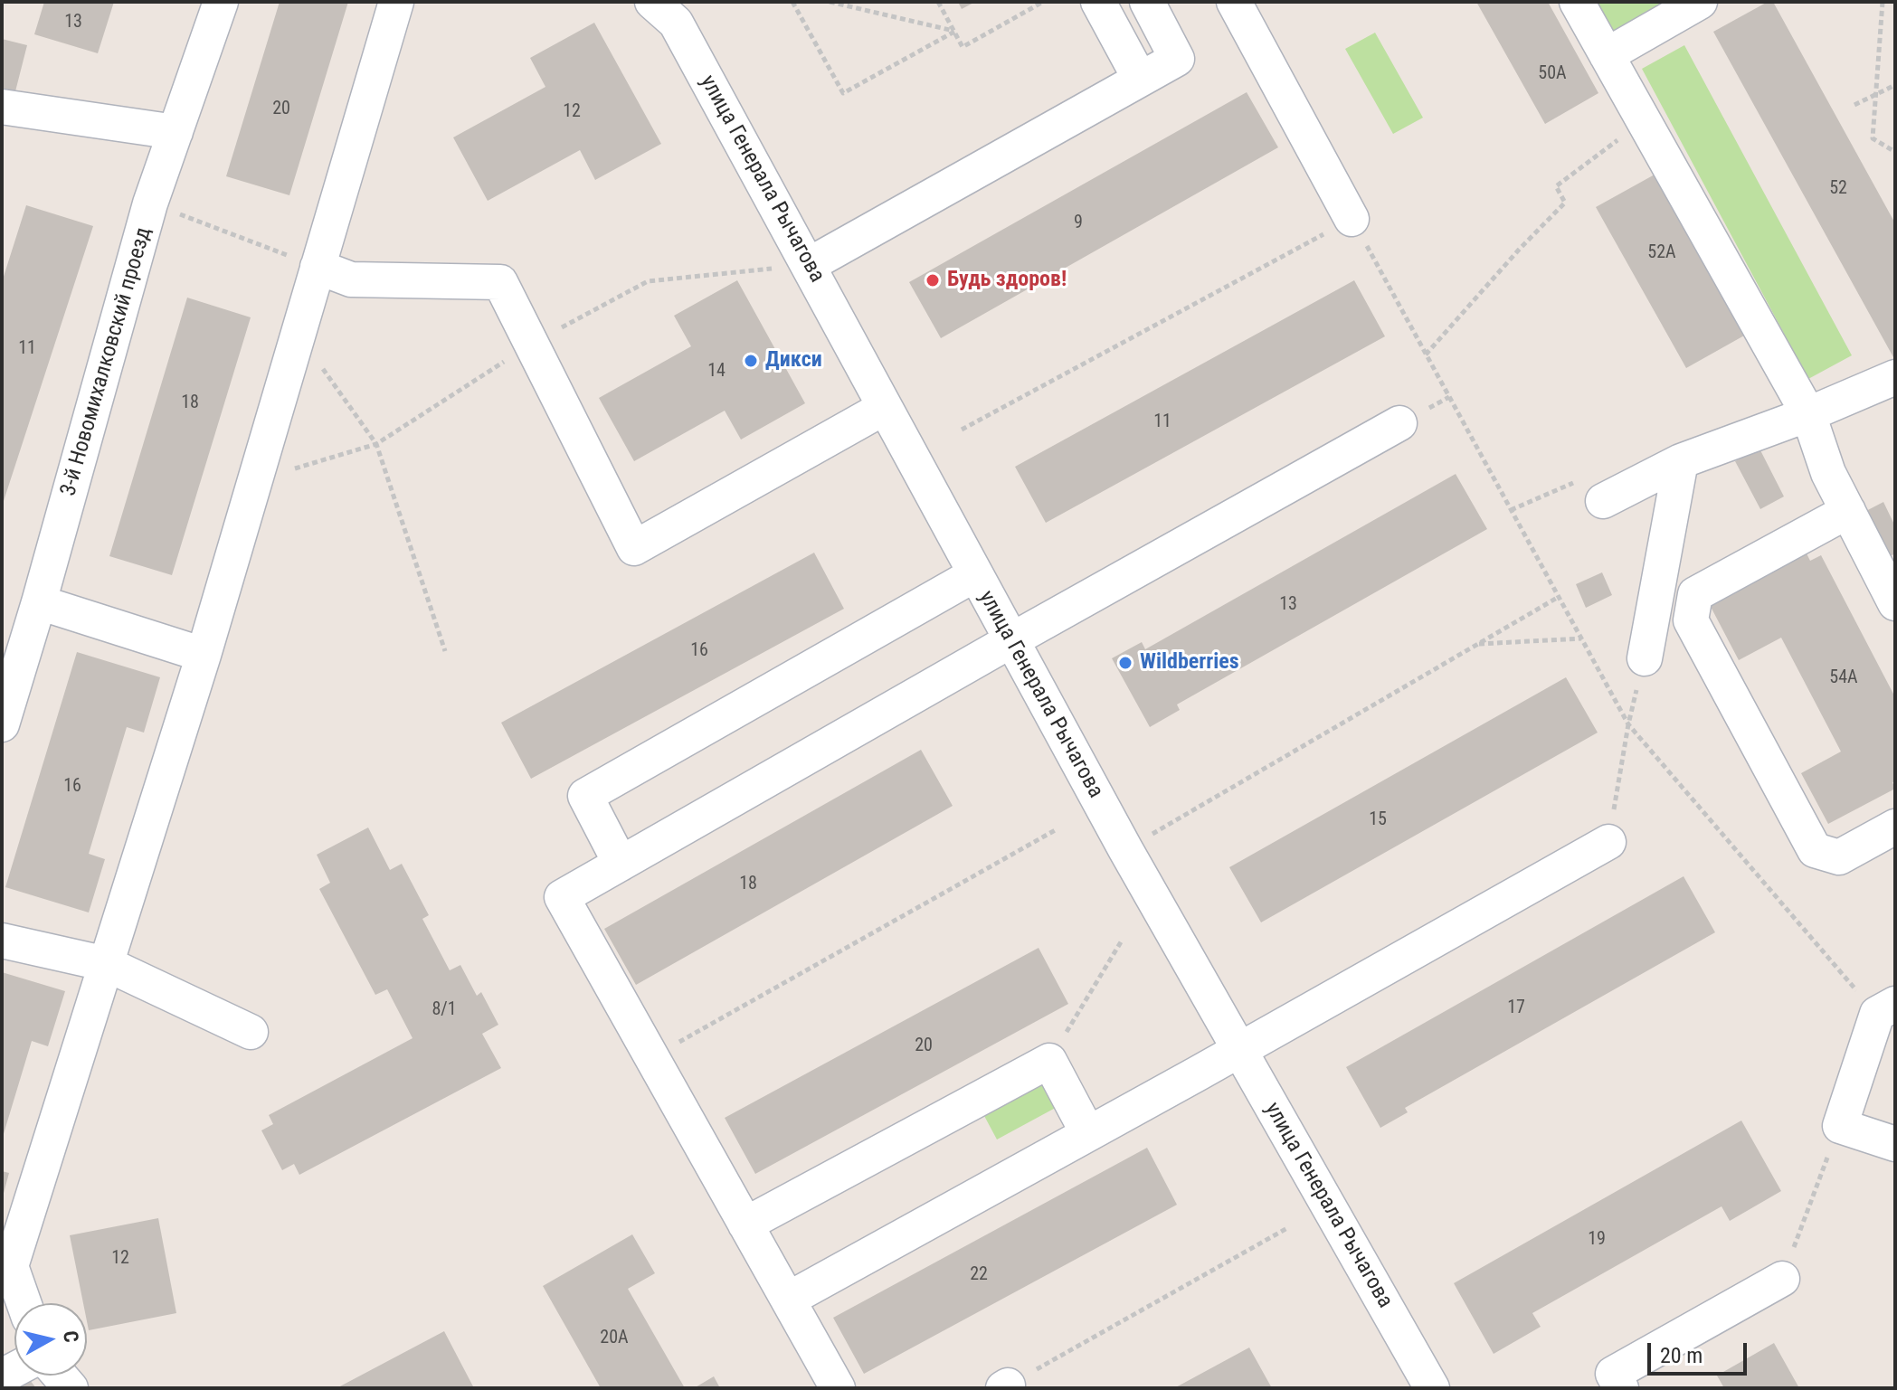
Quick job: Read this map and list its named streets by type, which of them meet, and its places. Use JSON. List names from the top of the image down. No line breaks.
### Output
{"streets":{"street":["улица Генерала Рычагова","3-й Новомихалковский проезд"]},"places":["Будь здоров!","Дикси","Wildberries"],"house_numbers":["13","50А","20","12","52","9","52А","11","14","18","11","13","16","54А","16","15","18","17","8/1","20","19","12","22","20А"],"scale_bar":"20 m","north":"right"}
